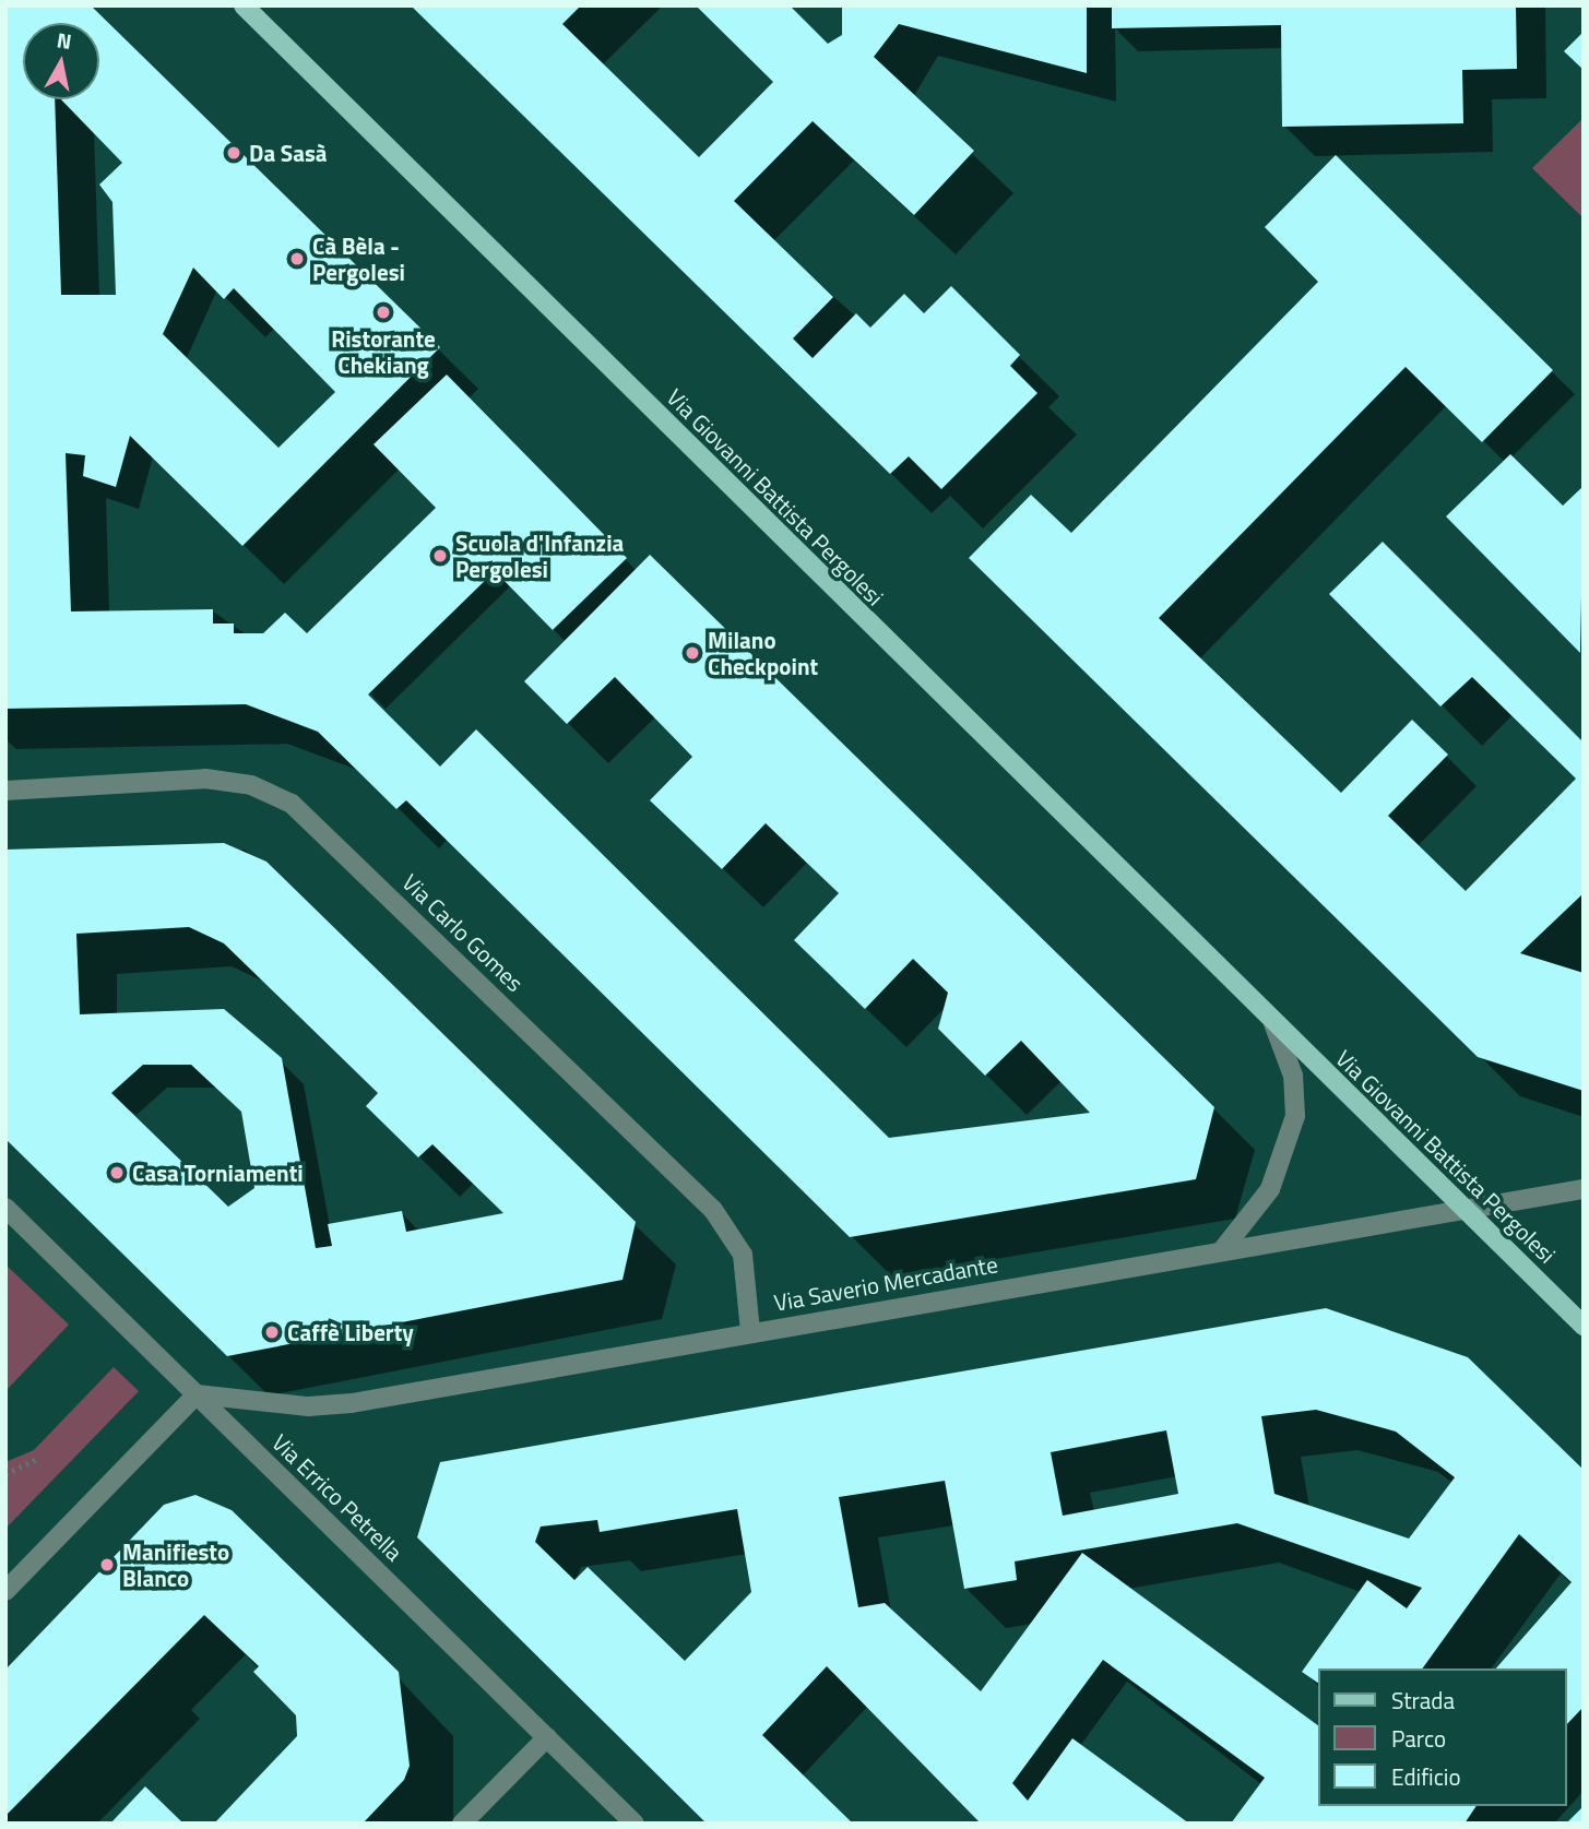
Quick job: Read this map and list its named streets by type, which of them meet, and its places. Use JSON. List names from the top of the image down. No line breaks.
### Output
{"streets":{"main road":["Via Giovanni Battista Pergolesi"],"street":["Via Carlo Gomes","Via Saverio Mercadante","Via Errico Petrella"]},"crossings":[["Via Giovanni Battista Pergolesi","Via Saverio Mercadante"],["Via Carlo Gomes","Via Saverio Mercadante"],["Via Saverio Mercadante","Via Errico Petrella"]],"places":["Da Sasà","Cà Bèla - Pergolesi","Ristorante Chekiang","Scuola d'Infanzia Pergolesi","Milano Checkpoint","Casa Torniamenti","Caffè Liberty","Manifiesto Blanco"],"legend":["Strada","Parco","Edificio"],"north":"top"}
